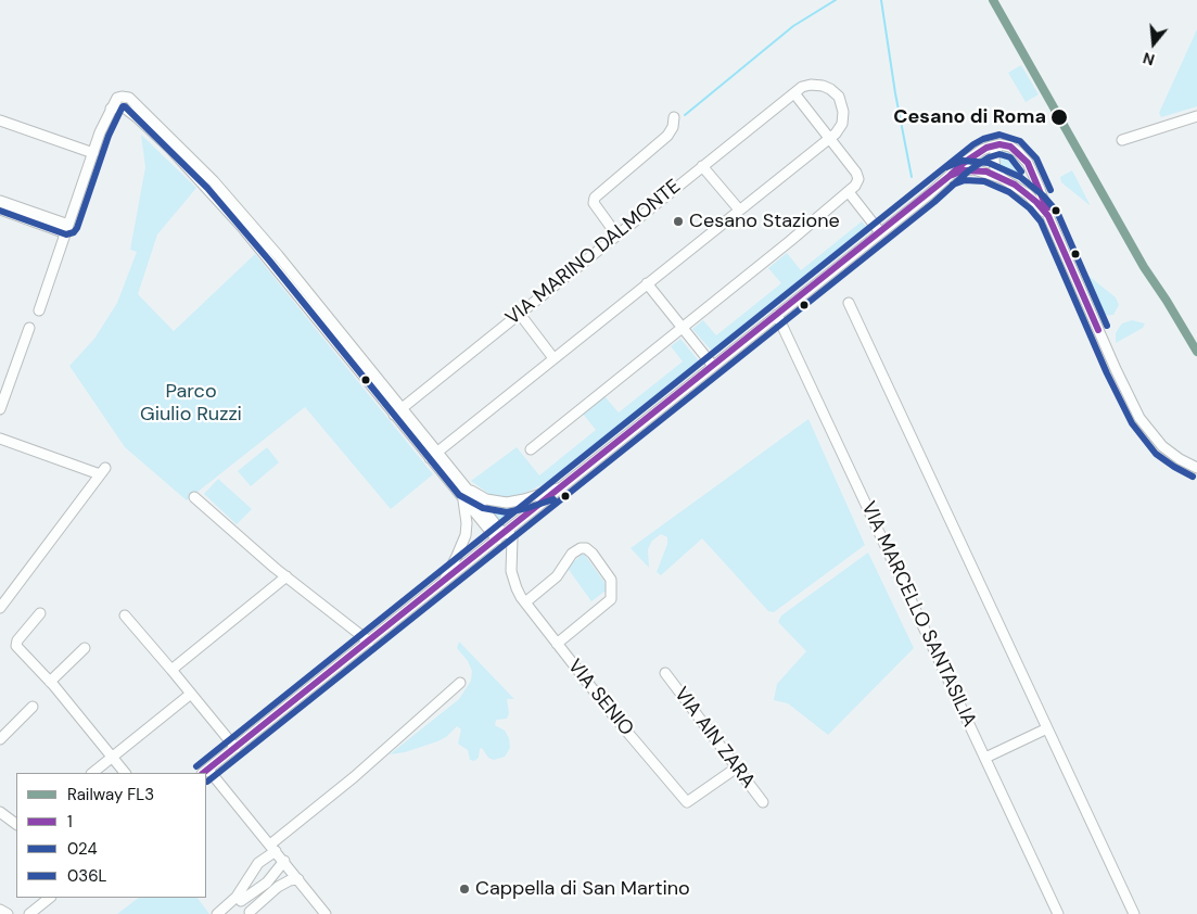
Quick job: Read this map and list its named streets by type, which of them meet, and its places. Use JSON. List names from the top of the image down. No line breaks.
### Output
{"streets":{"street":["VIA MARINO DALMONTE","VIA MARCELLO SANTASILIA","VIA SENIO","VIA AIN ZARA"]},"crossings":[["VIA SENIO","VIA AIN ZARA"]],"parks":["Parco Giulio Ruzzi"],"places":["Cesano di Roma","Cesano Stazione","Cappella di San Martino"],"lines":["rail line FL3","transit line 024","transit line 036L","transit line 1"],"legend":["Railway FL3","1","024","036L"],"north":"bottom"}
